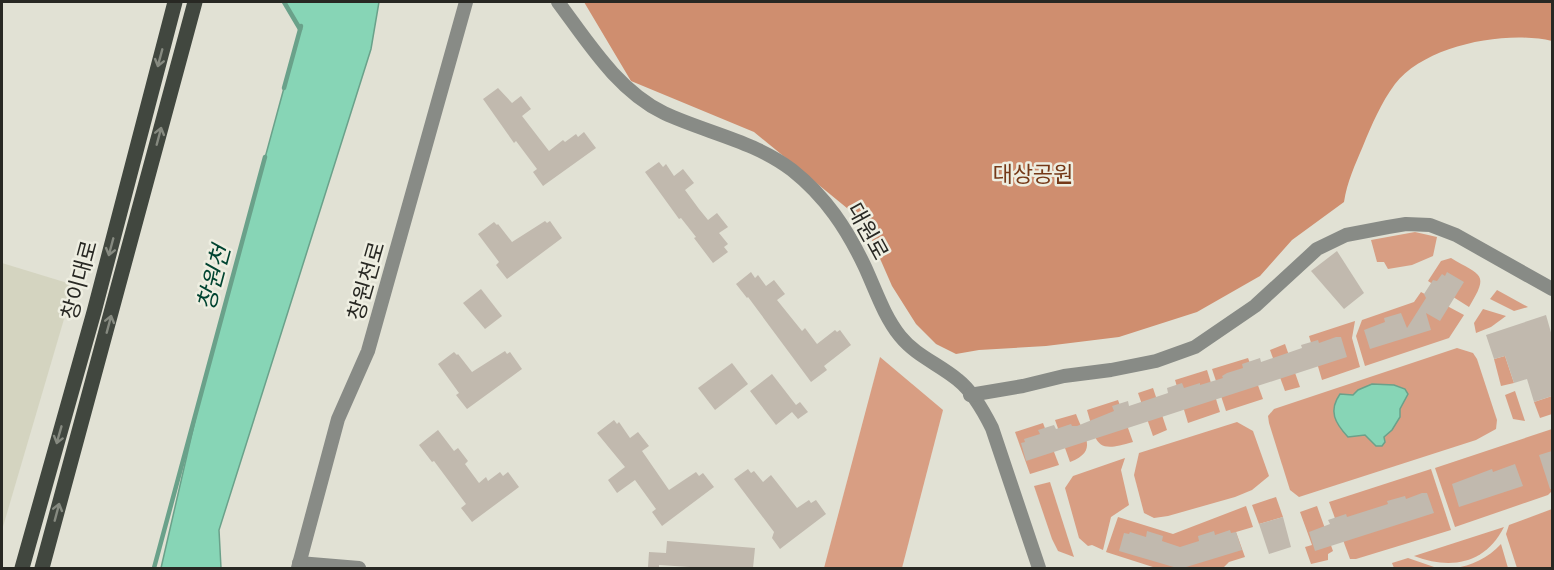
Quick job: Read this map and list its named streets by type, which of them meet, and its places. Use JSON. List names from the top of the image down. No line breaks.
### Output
{"streets":{"main road":["창이대로"],"street":["대원로","창원천로"]},"water":["창원천"],"parks":["대상공원"]}
